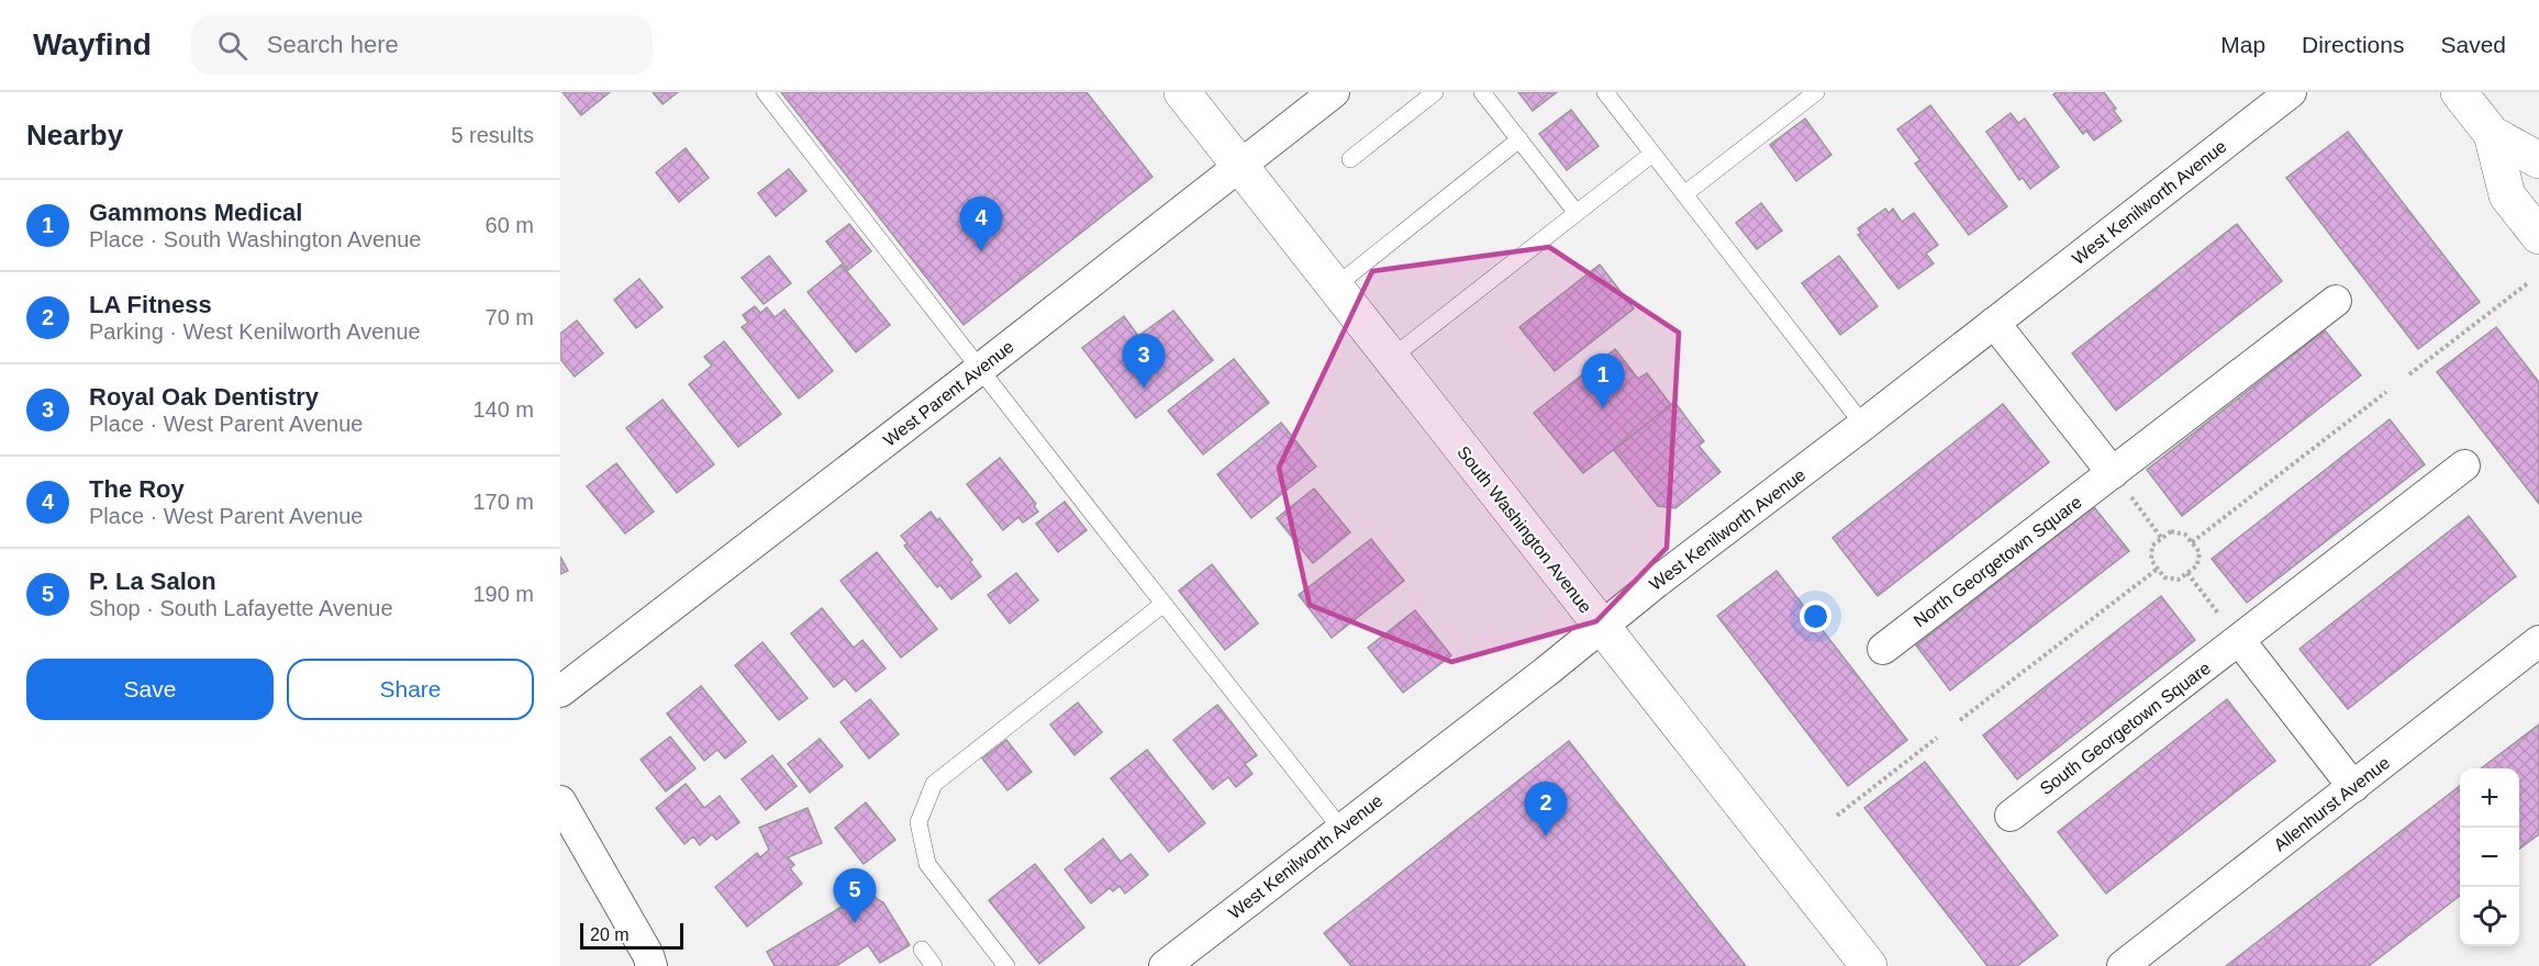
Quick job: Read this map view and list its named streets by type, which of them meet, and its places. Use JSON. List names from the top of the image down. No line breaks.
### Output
{"streets":{"main road":["South Washington Avenue"],"street":["West Kenilworth Avenue","West Parent Avenue","North Georgetown Square","South Georgetown Square","Allenhurst Avenue"]},"crossings":[["West Kenilworth Avenue","South Washington Avenue"],["West Parent Avenue","South Washington Avenue"]],"scale_bar":"20 m","page":{"header":"Wayfind","search":"Search here","nav":["Map","Directions","Saved"],"heading":["Nearby","5 results"],"list":[{"mark":"1","name":"Gammons Medical","note":"Place · South Washington Avenue","value":"60 m"},{"mark":"2","name":"LA Fitness","note":"Parking · West Kenilworth Avenue","value":"70 m"},{"mark":"3","name":"Royal Oak Dentistry","note":"Place · West Parent Avenue","value":"140 m"},{"mark":"4","name":"The Roy","note":"Place · West Parent Avenue","value":"170 m"},{"mark":"5","name":"P. La Salon","note":"Shop · South Lafayette Avenue","value":"190 m"}],"pins":["4","3","1","2","5"],"buttons":["Save","Share"],"map_buttons":["+","−"],"scale":"20 m"}}
